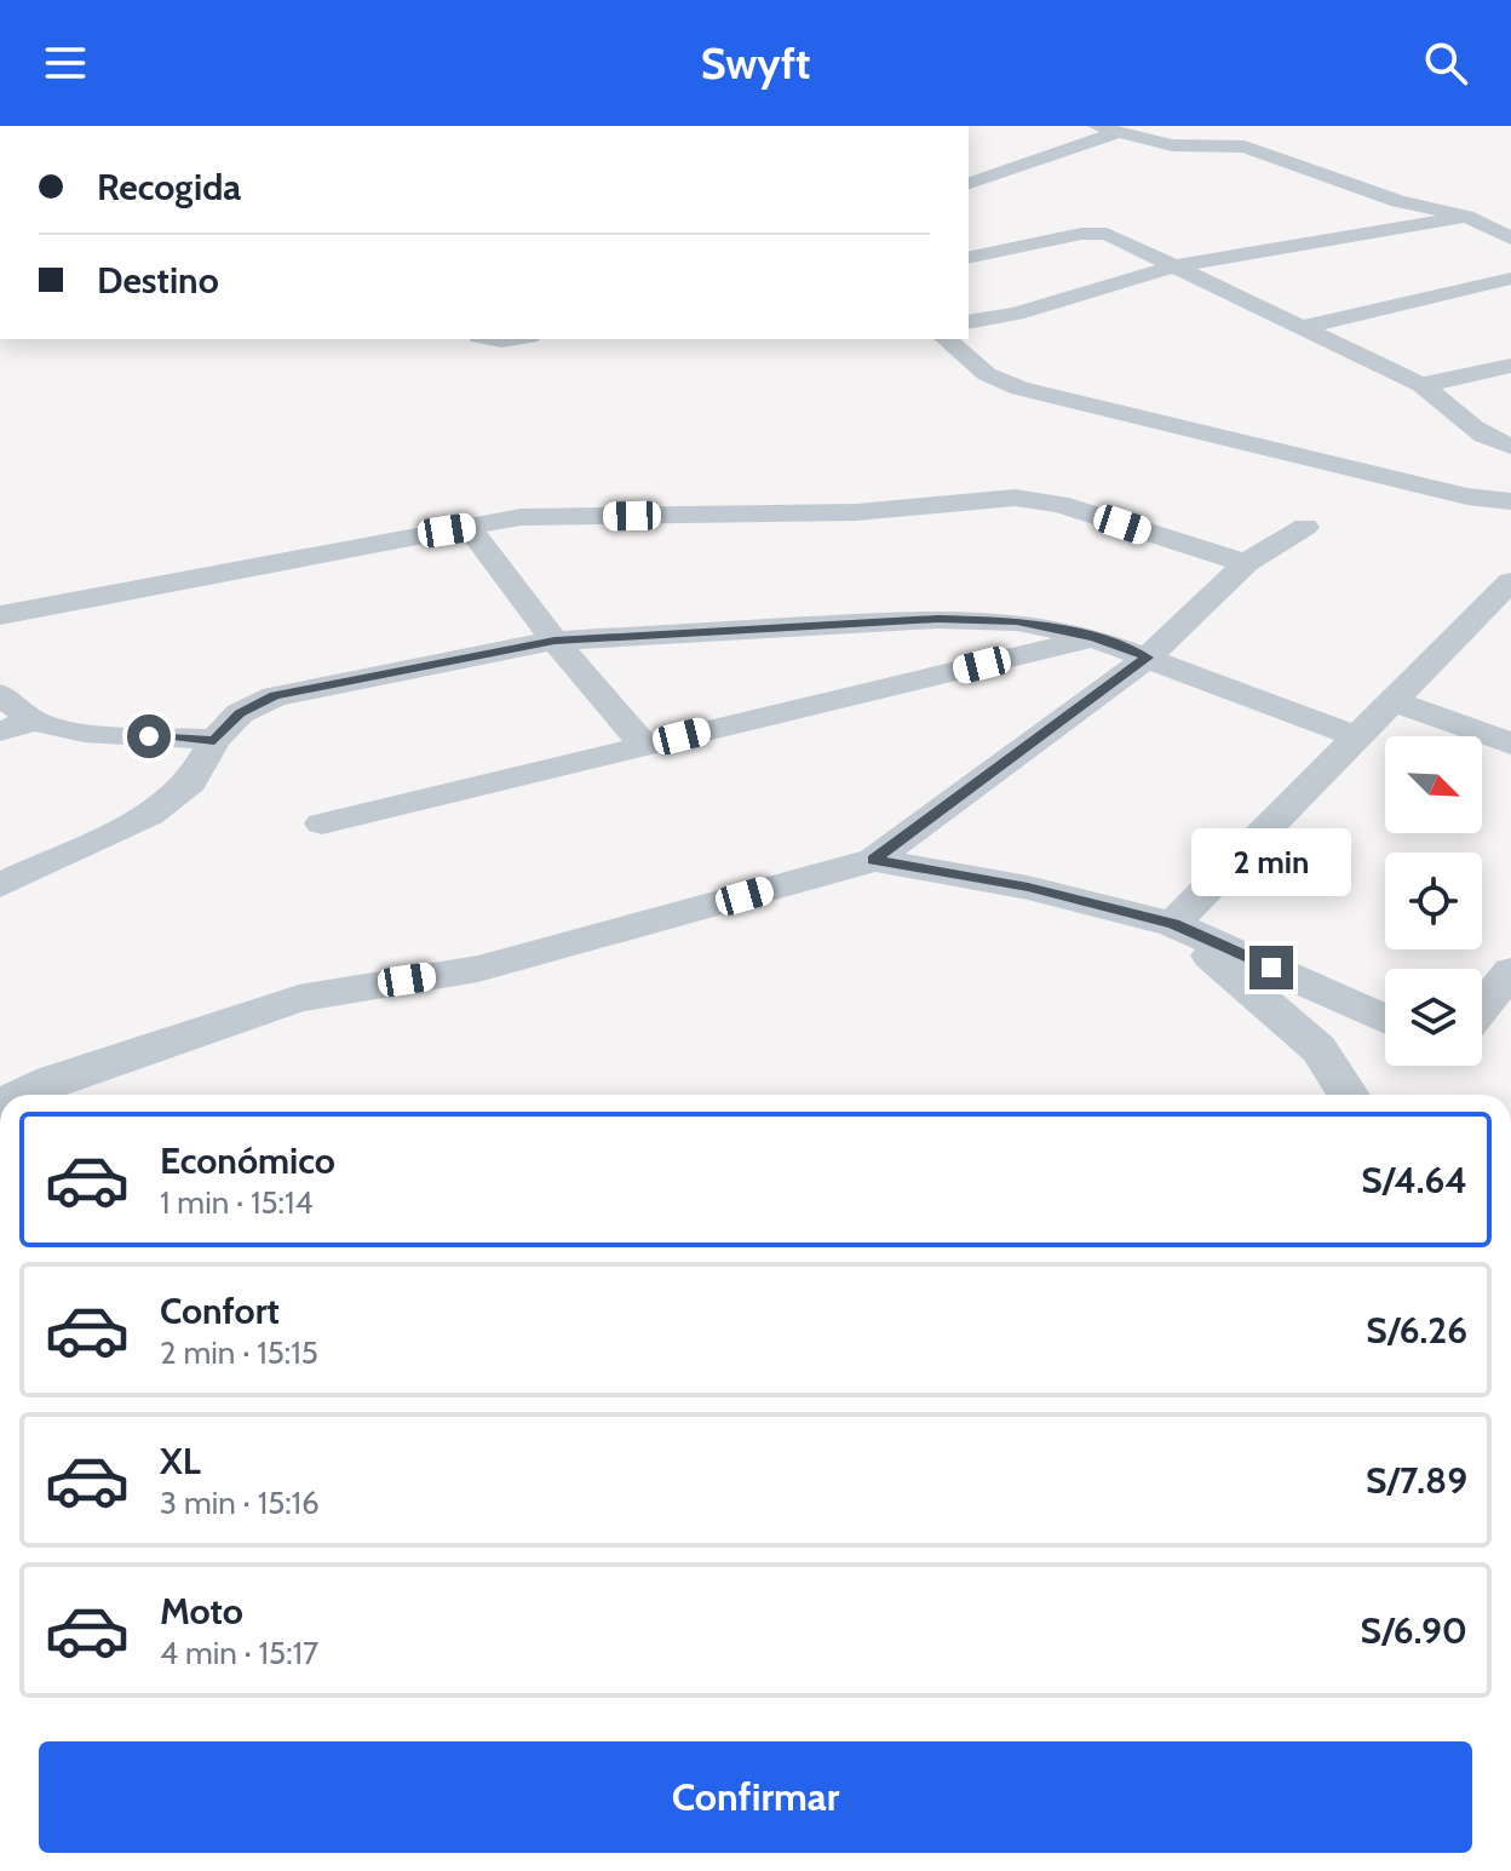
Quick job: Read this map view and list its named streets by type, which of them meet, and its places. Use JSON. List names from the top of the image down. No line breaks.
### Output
{"north":"bottom right","page":{"header":"Swyft","banner":["Recogida","Destino"],"bubble":"2 min","list":[{"name":"Económico","note":"1 min · 15:14","value":"S/4.64"},{"name":"Confort","note":"2 min · 15:15","value":"S/6.26"},{"name":"XL","note":"3 min · 15:16","value":"S/7.89"},{"name":"Moto","note":"4 min · 15:17","value":"S/6.90"}],"buttons":"Confirmar"}}
